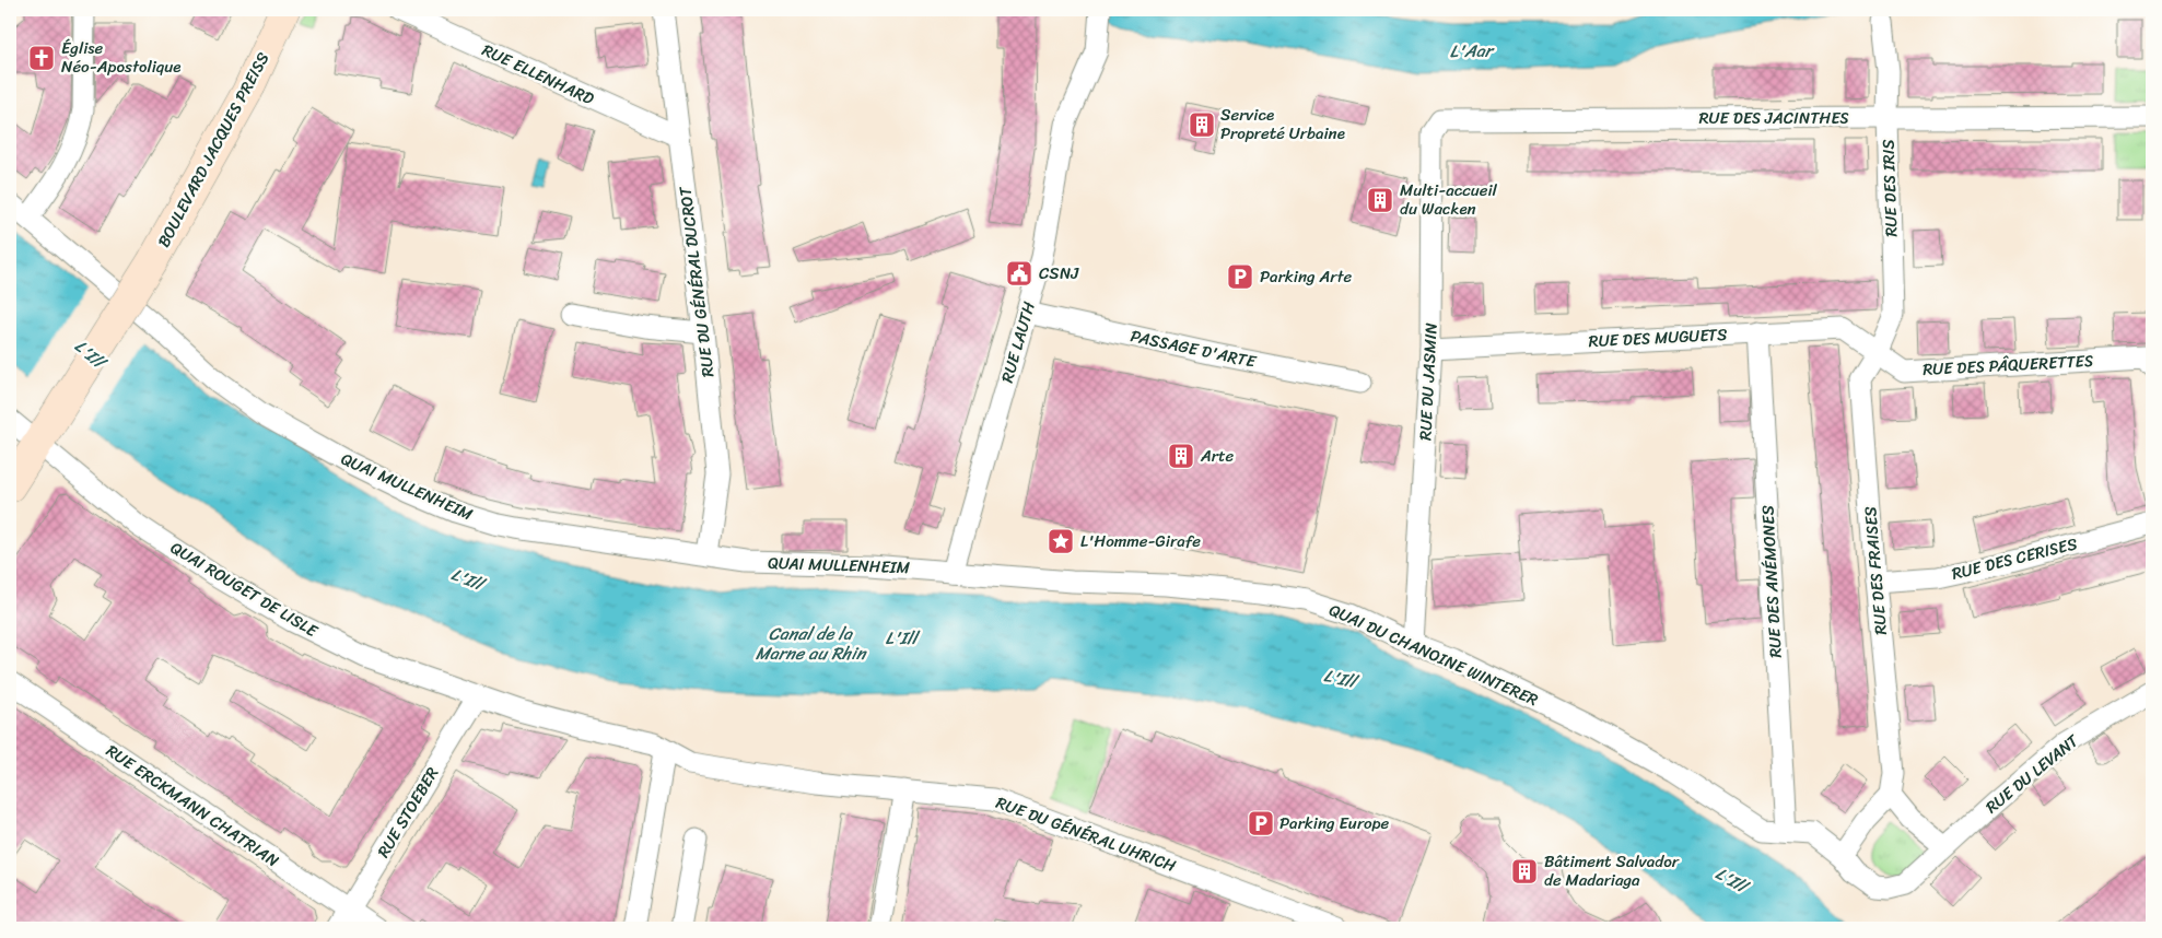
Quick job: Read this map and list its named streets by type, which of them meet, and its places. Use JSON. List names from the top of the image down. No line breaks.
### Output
{"streets":{"main road":["BOULEVARD JACQUES PREISS"],"street":["RUE ELLENHARD","RUE DES JACINTHES","RUE DES IRIS","RUE DU GÉNÉRAL DUCROT","RUE DES MUGUETS","RUE LAUTH","PASSAGE D'ARTE","RUE DES PÂQUERETTES","RUE DU JASMIN","QUAI MULLENHEIM","RUE DES CERISES","RUE DES FRAISES","RUE DES ANÉMONES","QUAI ROUGET DE LISLE","QUAI DU CHANOINE WINTERER","RUE DU LEVANT","RUE ERCKMANN CHATRIAN","RUE STOEBER","RUE DU GÉNÉRAL UHRICH"]},"crossings":[["RUE ELLENHARD","RUE DU GÉNÉRAL DUCROT"],["RUE DES JACINTHES","RUE DES IRIS"],["RUE DES JACINTHES","RUE DU JASMIN"],["BOULEVARD JACQUES PREISS","QUAI ROUGET DE LISLE"],["RUE DES IRIS","RUE DES MUGUETS"],["RUE DES IRIS","RUE DES PÂQUERETTES"],["RUE DES IRIS","RUE DES FRAISES"],["RUE DU GÉNÉRAL DUCROT","QUAI MULLENHEIM"],["RUE DES MUGUETS","RUE DES PÂQUERETTES"],["RUE DES MUGUETS","RUE DU JASMIN"],["RUE DES MUGUETS","RUE DES FRAISES"],["RUE DES MUGUETS","RUE DES ANÉMONES"],["RUE LAUTH","PASSAGE D'ARTE"],["RUE LAUTH","QUAI MULLENHEIM"],["RUE LAUTH","QUAI DU CHANOINE WINTERER"],["RUE DES PÂQUERETTES","RUE DES FRAISES"],["RUE DU JASMIN","QUAI DU CHANOINE WINTERER"],["QUAI MULLENHEIM","QUAI DU CHANOINE WINTERER"],["RUE DES CERISES","RUE DES FRAISES"],["RUE DES ANÉMONES","QUAI DU CHANOINE WINTERER"],["QUAI ROUGET DE LISLE","RUE STOEBER"],["QUAI ROUGET DE LISLE","RUE DU GÉNÉRAL UHRICH"],["QUAI DU CHANOINE WINTERER","RUE DU LEVANT"],["RUE ERCKMANN CHATRIAN","RUE STOEBER"]],"water":["L'Aar","L'Ill","Canal de la Marne au Rhin"],"places":{"church":["Église Néo-Apostolique"],"building":["Service Propreté Urbaine","Multi-accueil du Wacken","Arte","Bâtiment Salvador de Madariaga"],"public building":["CSNJ"],"parking":["Parking Arte","Parking Europe"],"place":["L'Homme-Girafe"]}}
